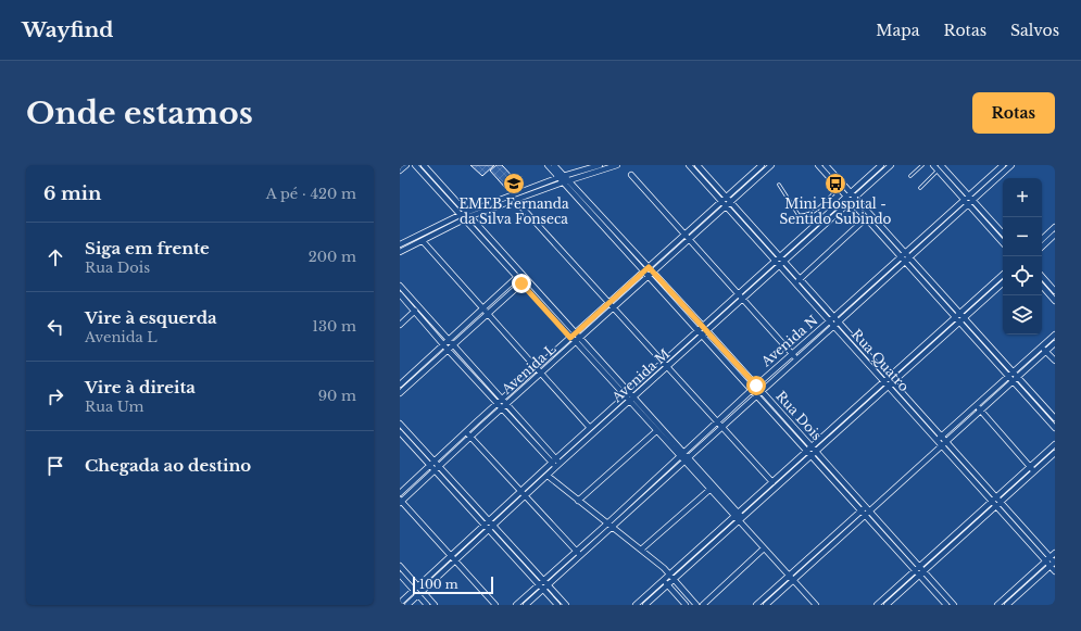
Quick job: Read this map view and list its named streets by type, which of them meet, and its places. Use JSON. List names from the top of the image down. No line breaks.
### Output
{"streets":{"street":["Avenida N","Rua Quatro","Avenida L","Avenida M","Rua Dois"]},"crossings":[["Avenida N","Rua Quatro"],["Avenida N","Rua Dois"],["Rua Quatro","Avenida L"],["Rua Quatro","Avenida M"],["Avenida L","Rua Dois"],["Avenida M","Rua Dois"]],"places":{"school or university":["EMEB Fernanda da Silva Fonseca"],"bus stop":["Mini Hospital - Sentido Subindo"]},"scale_bar":"100 m","page":{"header":"Wayfind","nav":["Mapa","Rotas","Salvos"],"buttons":"Rotas","title":"Onde estamos","heading":["6 min","A pé · 420 m"],"map_buttons":["+","−"],"list":[["Siga em frente","Rua Dois","200 m"],["Vire à esquerda","Avenida L","130 m"],["Vire à direita","Rua Um","90 m"],"Chegada ao destino"],"scale":"100 m"}}
